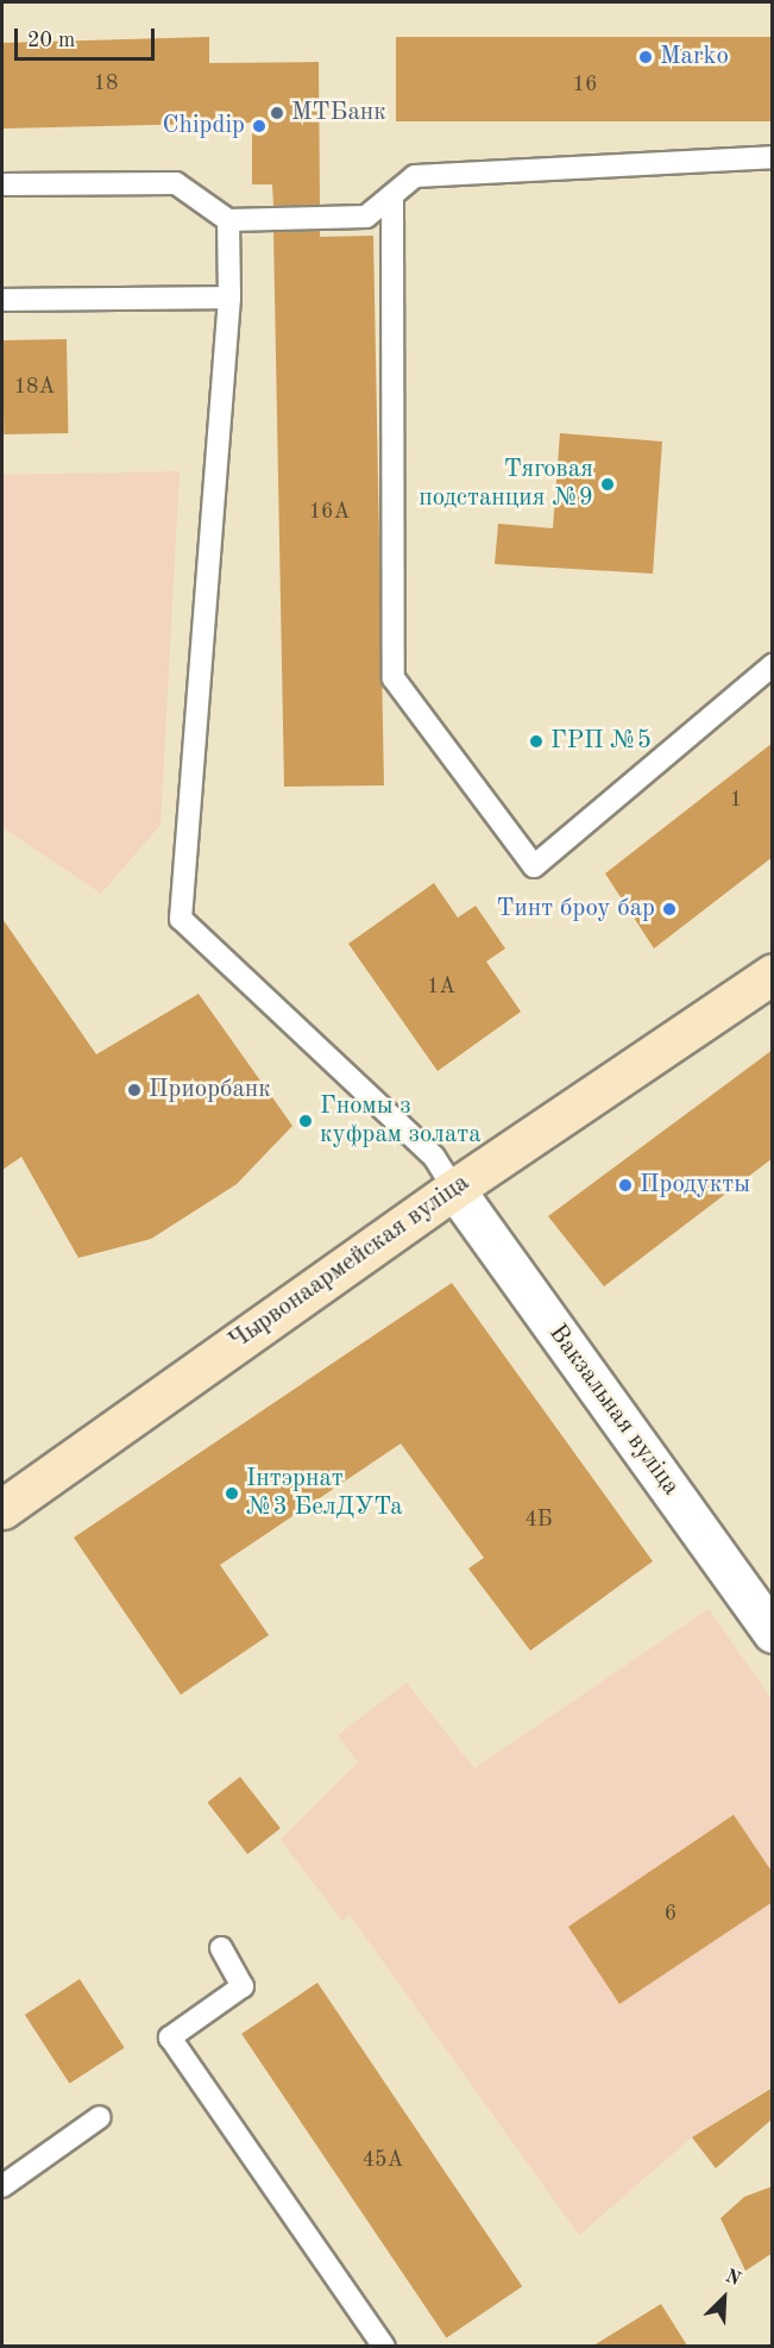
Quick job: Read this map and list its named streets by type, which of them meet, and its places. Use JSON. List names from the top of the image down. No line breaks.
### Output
{"streets":{"street":["Чырвонаармейская вуліца","Вакзальная вуліца"]},"crossings":[["Чырвонаармейская вуліца","Вакзальная вуліца"]],"places":["Marko","МТБанк","Chipdip","Тяговая подстанция №9","ГРП №5","Тинт броу бар","Приорбанк","Гномы з куфрам золата","Продукты","Інтэрнат №3 БелДУТа"],"house_numbers":["18","16","18А","16А","1","1А","4Б","6","45А"],"scale_bar":"20 m","north":"top right"}
